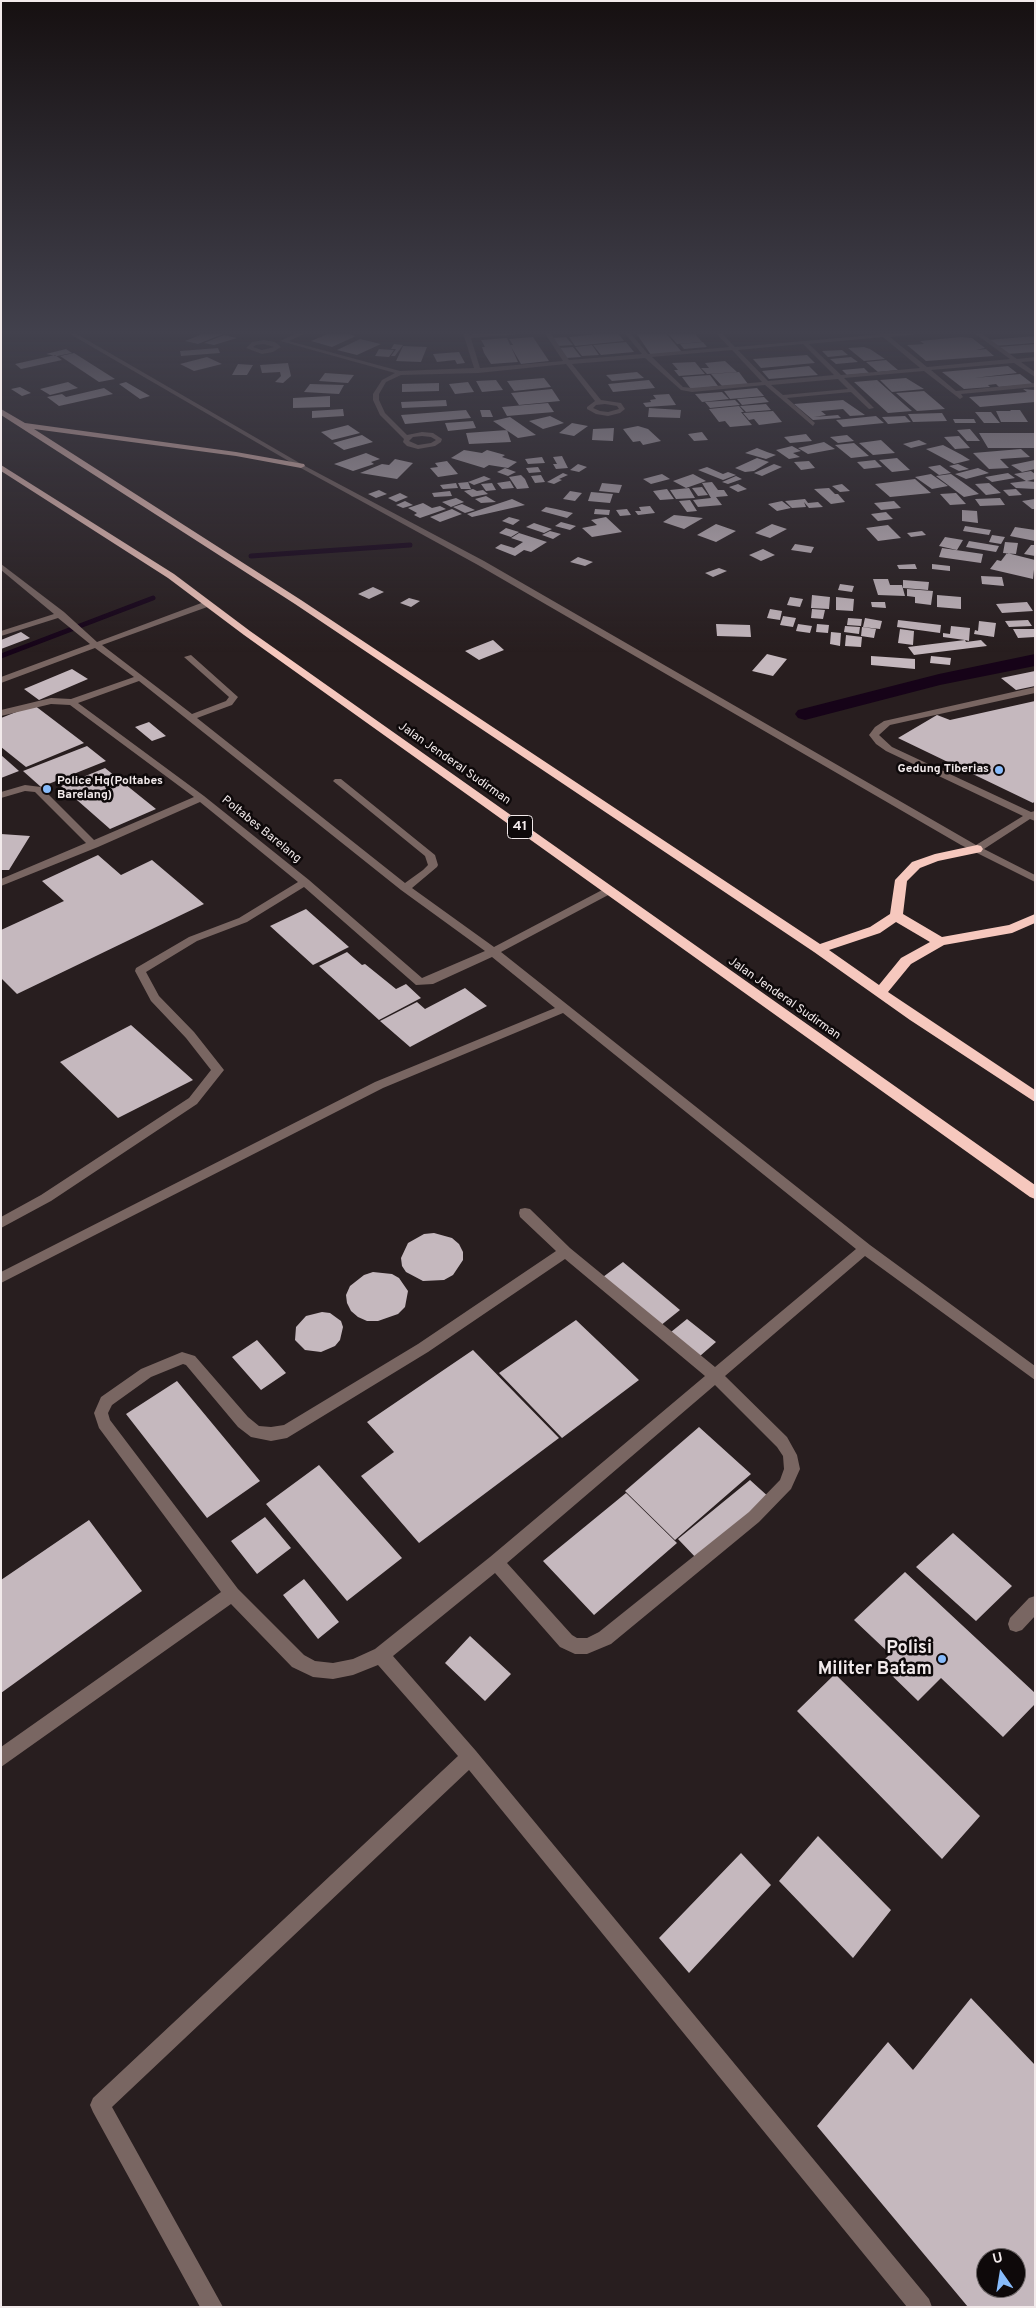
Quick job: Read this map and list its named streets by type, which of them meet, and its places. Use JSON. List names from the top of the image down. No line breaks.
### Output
{"streets":{"highway":["Jalan Jenderal Sudirman","41"],"street":["Poltabes Barelang"]},"places":["Gedung Tiberias","Police Hq(Poltabes Barelang)","Polisi Militer Batam"],"north":"top"}
